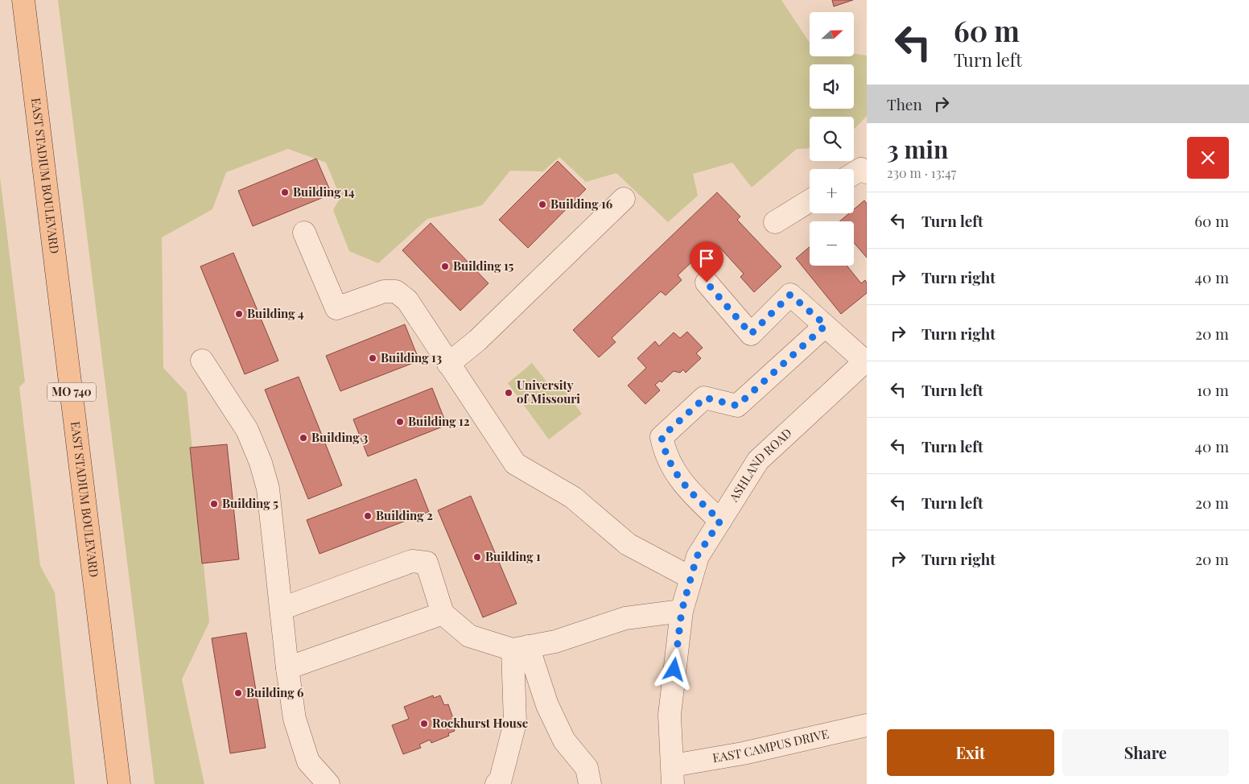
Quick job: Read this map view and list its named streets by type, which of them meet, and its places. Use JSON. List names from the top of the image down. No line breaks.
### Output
{"streets":{"main road":["EAST STADIUM BOULEVARD","MO 740"],"street":["ASHLAND ROAD","EAST CAMPUS DRIVE"]},"crossings":[["ASHLAND ROAD","EAST CAMPUS DRIVE"]],"places":["Building 14","Building 16","Building 15","Building 4","Building 13","University of Missouri","Building 12","Building 3","Building 5","Building 2","Building 1","Building 6","Rockhurst House"],"north":"right","page":{"turn":["60 m","Turn left"],"map_buttons":["+","−"],"then":"Then","heading":["3 min","230 m · 13:47"],"list":[{"name":"Turn left","value":"60 m"},{"name":"Turn right","value":"40 m"},{"name":"Turn right","value":"20 m"},{"name":"Turn left","value":"10 m"},{"name":"Turn left","value":"40 m"},{"name":"Turn left","value":"20 m"},{"name":"Turn right","value":"20 m"}],"buttons":["Exit","Share"]}}
